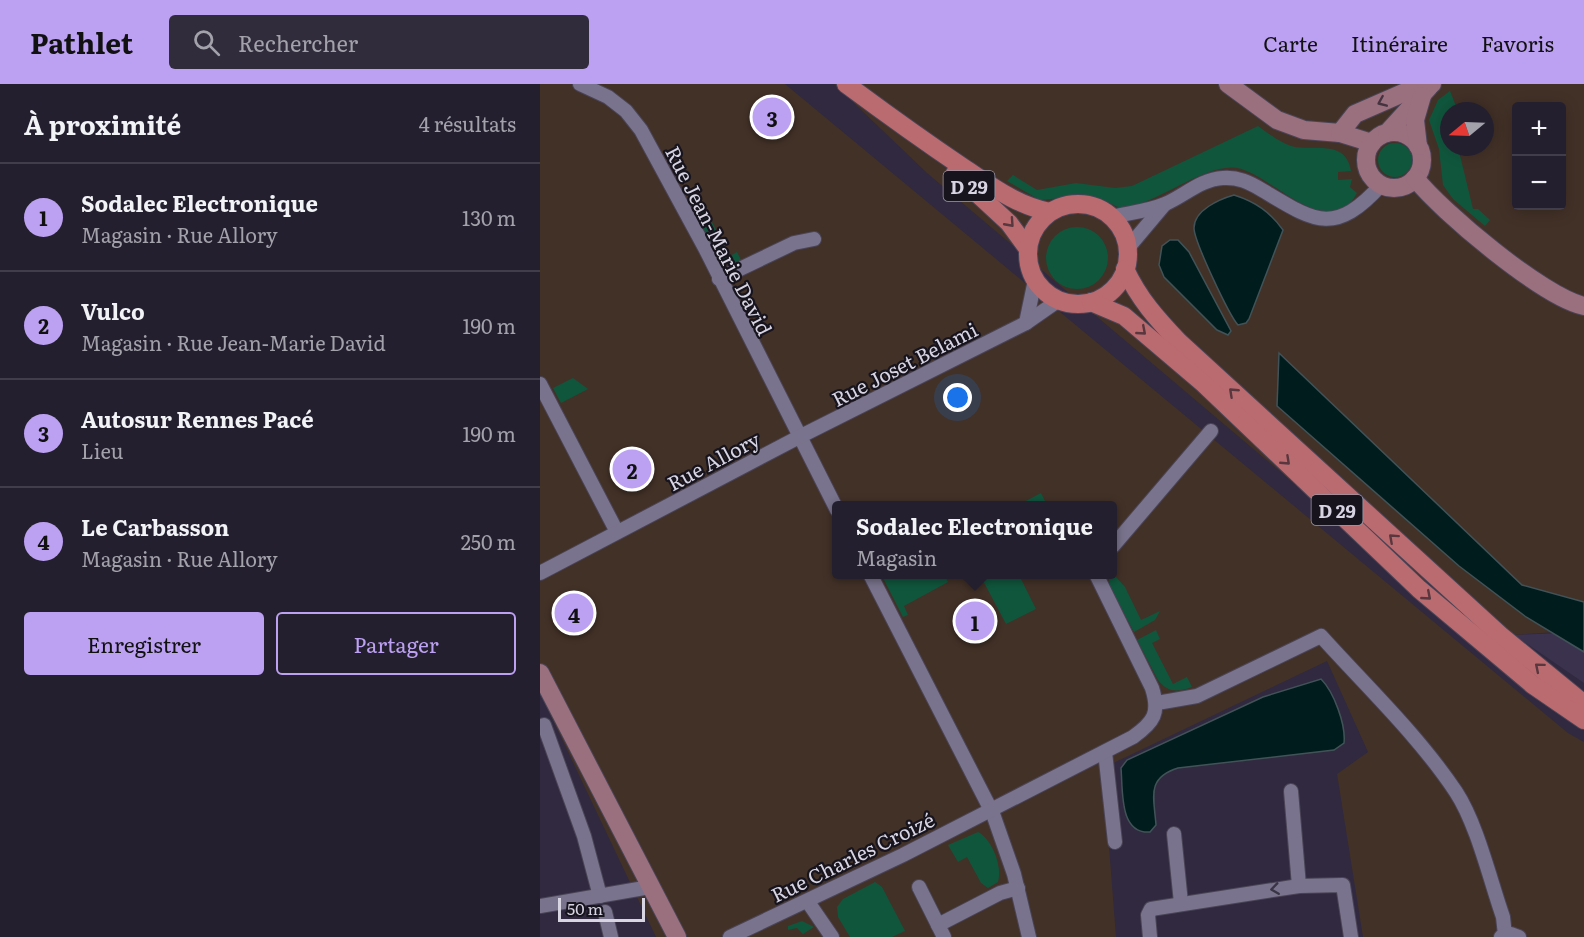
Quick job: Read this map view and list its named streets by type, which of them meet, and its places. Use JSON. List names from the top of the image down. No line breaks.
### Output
{"streets":{"main road":["D 29"],"street":["Rue Jean-Marie David","Rue Joset Belami","Rue Allory","Rue Charles Croizé"]},"crossings":[["D 29","Rue Joset Belami"],["Rue Jean-Marie David","Rue Joset Belami"],["Rue Jean-Marie David","Rue Allory"],["Rue Joset Belami","Rue Allory"]],"scale_bar":"50 m","north":"left","page":{"header":"Pathlet","search":"Rechercher","nav":["Carte","Itinéraire","Favoris"],"heading":["À proximité","4 résultats"],"pins":["3","2","4","1"],"map_buttons":["+","−"],"list":[{"mark":"1","name":"Sodalec Electronique","note":"Magasin · Rue Allory","value":"130 m"},{"mark":"2","name":"Vulco","note":"Magasin · Rue Jean-Marie David","value":"190 m"},{"mark":"3","name":"Autosur Rennes Pacé","note":"Lieu","value":"190 m"},{"mark":"4","name":"Le Carbasson","note":"Magasin · Rue Allory","value":"250 m"}],"popup":["Sodalec Electronique","Magasin"],"buttons":["Enregistrer","Partager"],"scale":"50 m"}}
